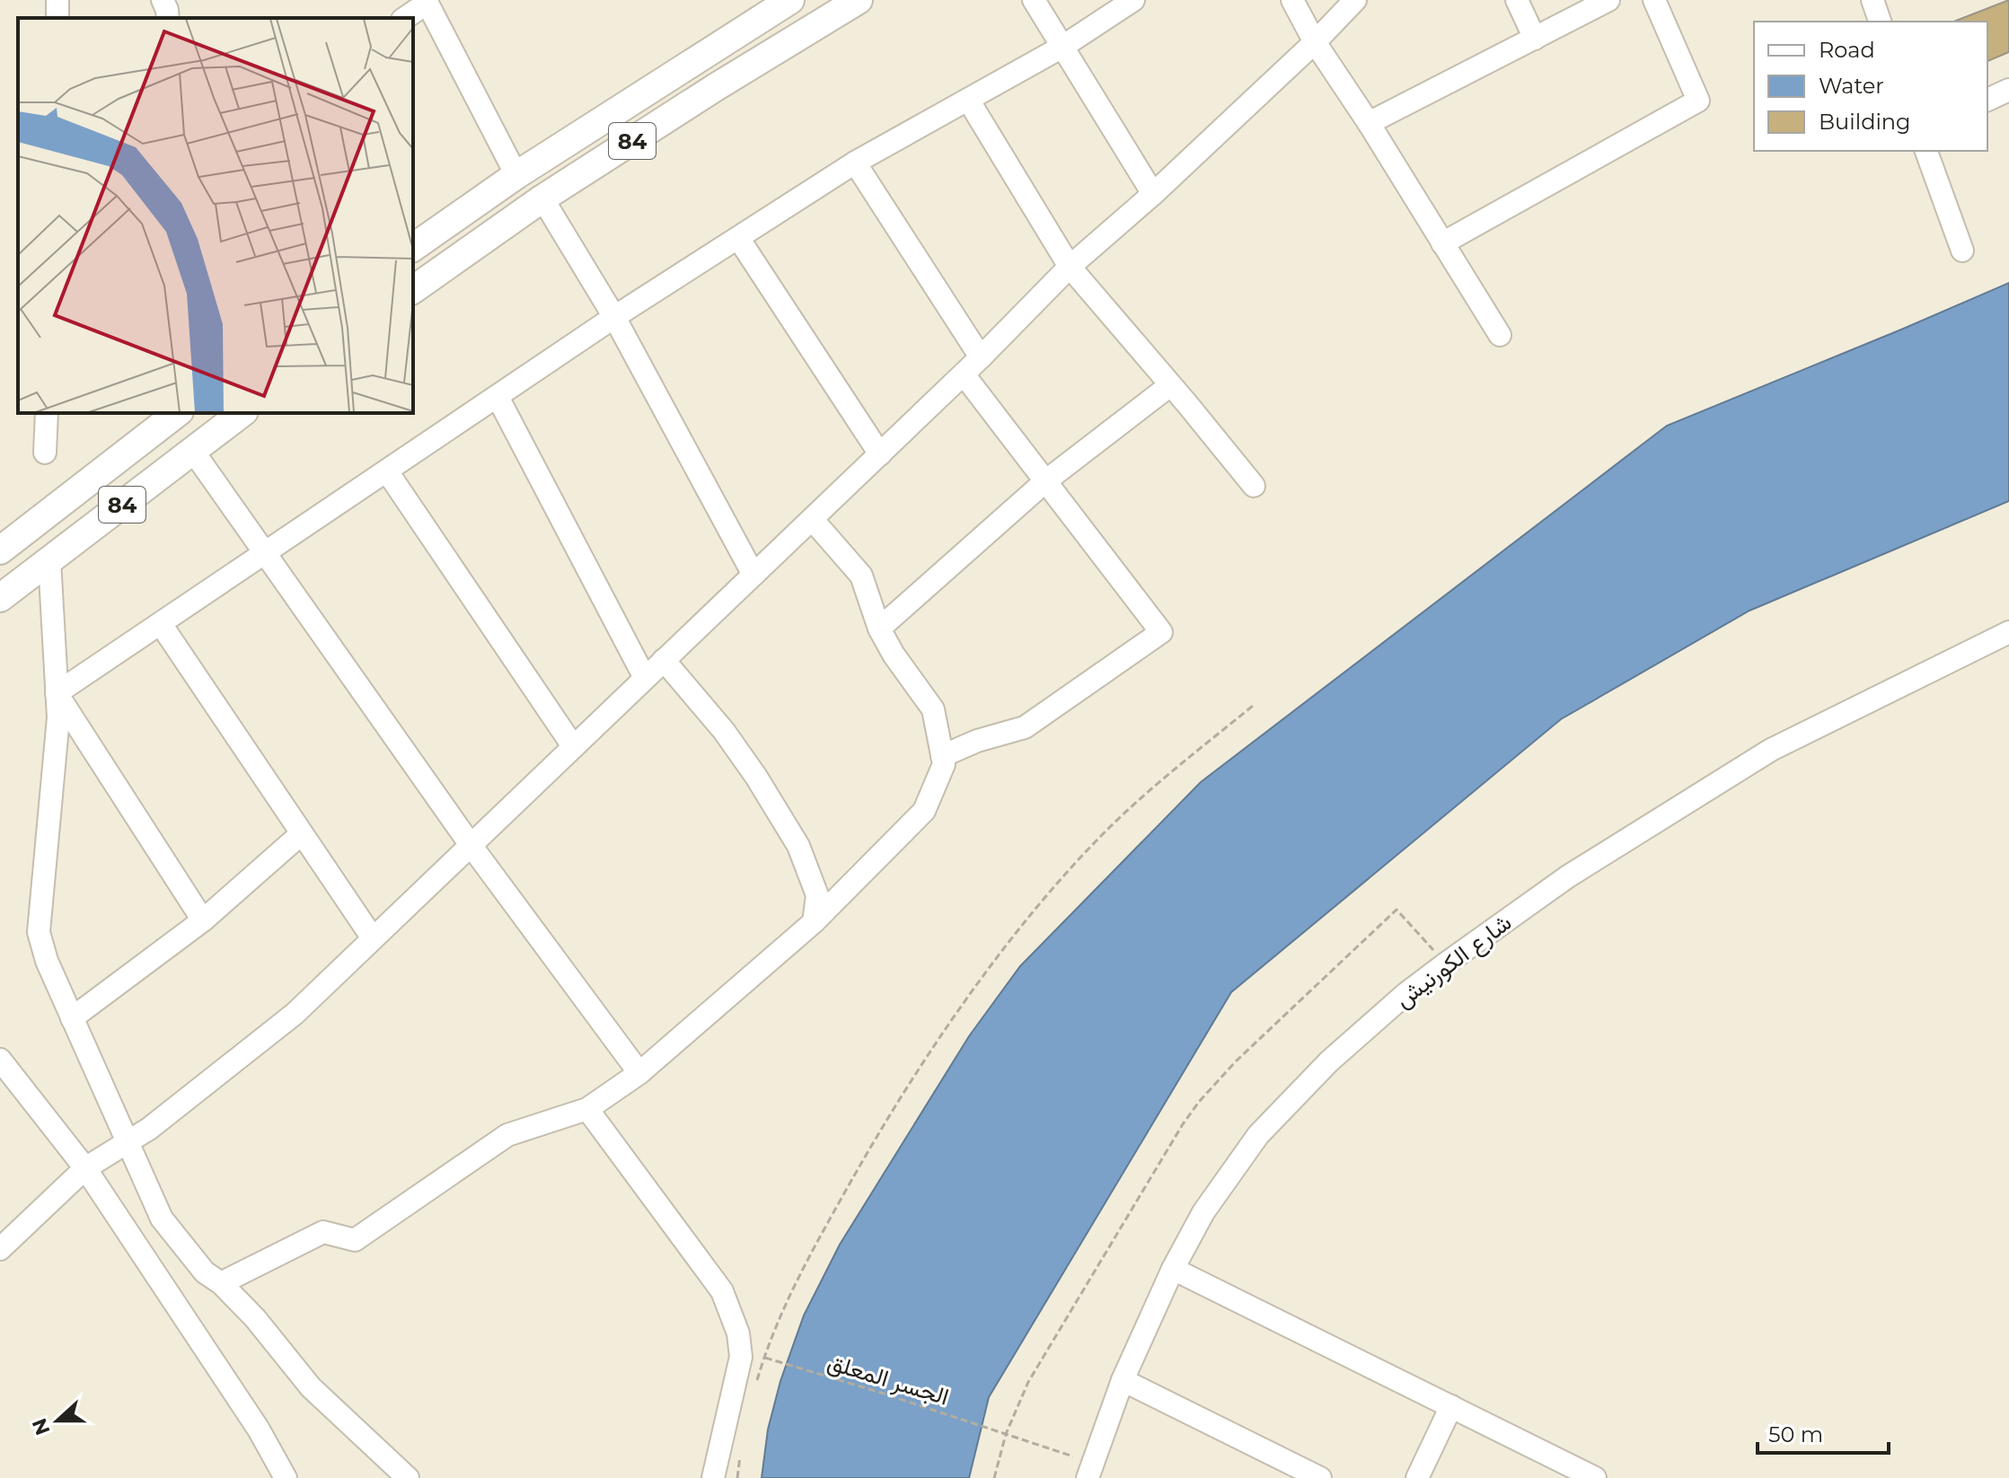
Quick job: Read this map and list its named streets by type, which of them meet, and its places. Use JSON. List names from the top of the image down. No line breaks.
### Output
{"streets":{"main road":["84"],"street":["شارع الكورنيش"],"path":["الجسر المعلق"]},"crossings":[["شارع الكورنيش","الجسر المعلق"]],"legend":["Road","Water","Building"],"scale_bar":"50 m","north":"left"}
